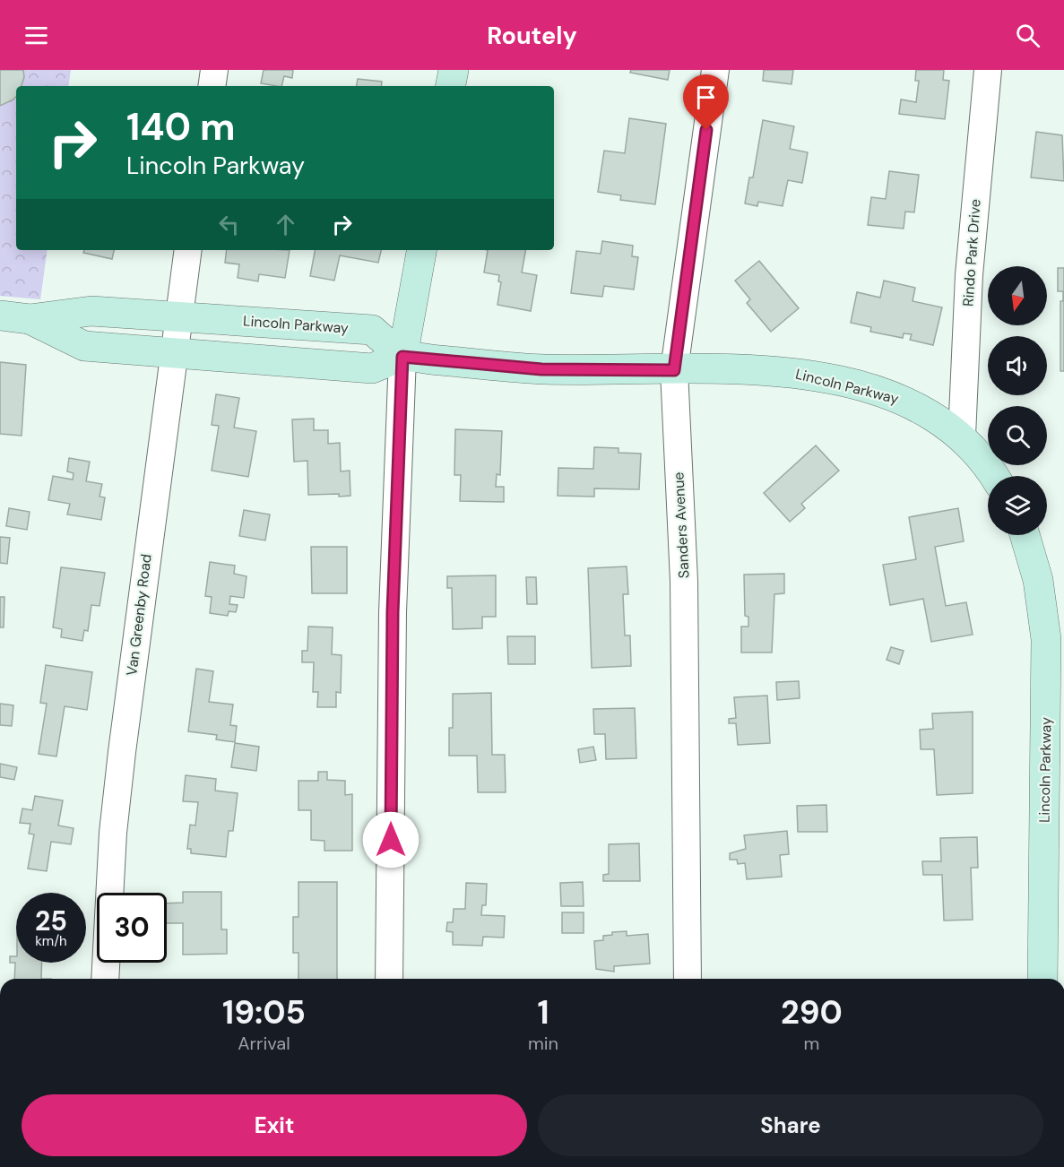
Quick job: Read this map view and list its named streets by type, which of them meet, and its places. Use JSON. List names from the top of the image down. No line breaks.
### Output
{"streets":{"street":["Rindo Park Drive","Lincoln Parkway","Sanders Avenue","Van Greenby Road"]},"crossings":[["Rindo Park Drive","Lincoln Parkway"],["Lincoln Parkway","Sanders Avenue"],["Lincoln Parkway","Van Greenby Road"]],"north":"bottom","page":{"header":"Routely","turn":["140 m","Lincoln Parkway"],"speed":"25 km/h","limit":"30","eta":["19:05","Arrival","1","min","290","m"],"buttons":["Exit","Share"]}}
